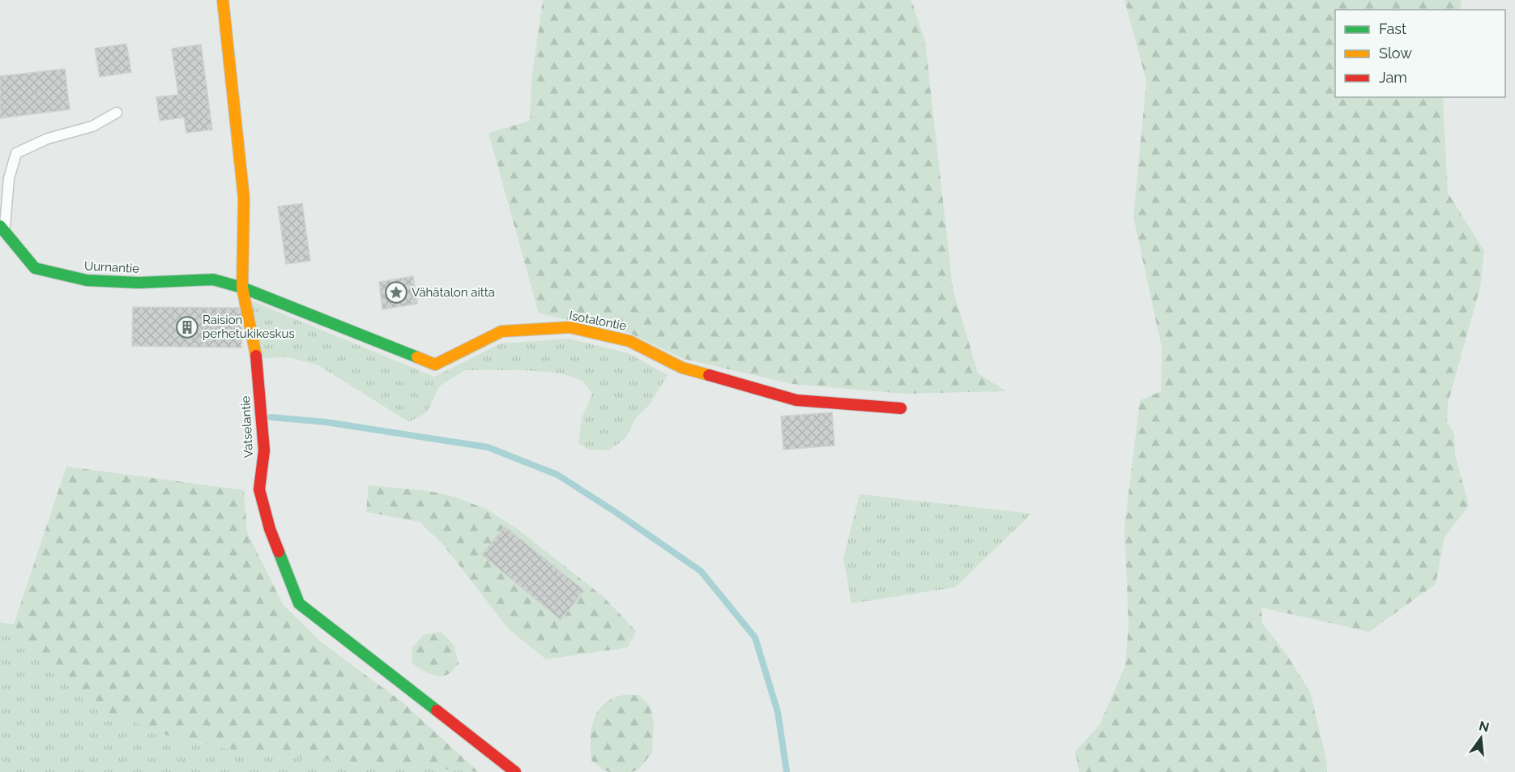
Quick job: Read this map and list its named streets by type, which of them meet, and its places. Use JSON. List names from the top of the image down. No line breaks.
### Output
{"streets":{"street":["Uurnantie","Isotalontie","Vatselantie"]},"crossings":[["Uurnantie","Isotalontie"],["Uurnantie","Vatselantie"],["Isotalontie","Vatselantie"]],"places":{"place":["Vähätalon aitta"],"building":["Raision perhetukikeskus"]},"legend":["Fast","Slow","Jam"],"north":"top"}
